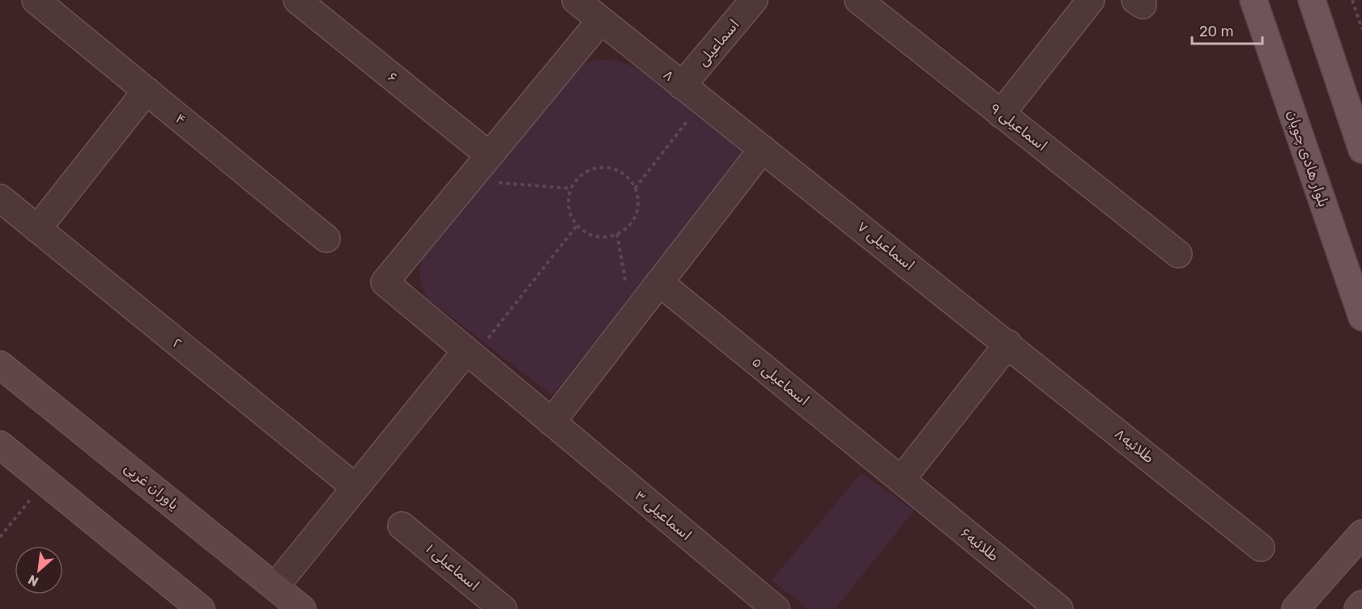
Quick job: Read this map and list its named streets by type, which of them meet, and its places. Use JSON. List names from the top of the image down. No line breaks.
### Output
{"streets":{"main road":["بلوار هادی چوپان","یاوران غربی"],"street":["اسماعیلی","۸","۶","۴","اسماعیلی ۹","اسماعیلی ۷","۲","اسماعیلی ۵","طلائیه۸","اسماعیلی ۳","طلائیه۶","اسماعیلی ۱"]},"crossings":[["اسماعیلی","۸"],["۸","اسماعیلی ۷"],["اسماعیلی ۷","طلائیه۸"],["اسماعیلی ۵","طلائیه۶"]],"scale_bar":"20 m","north":"bottom left"}
